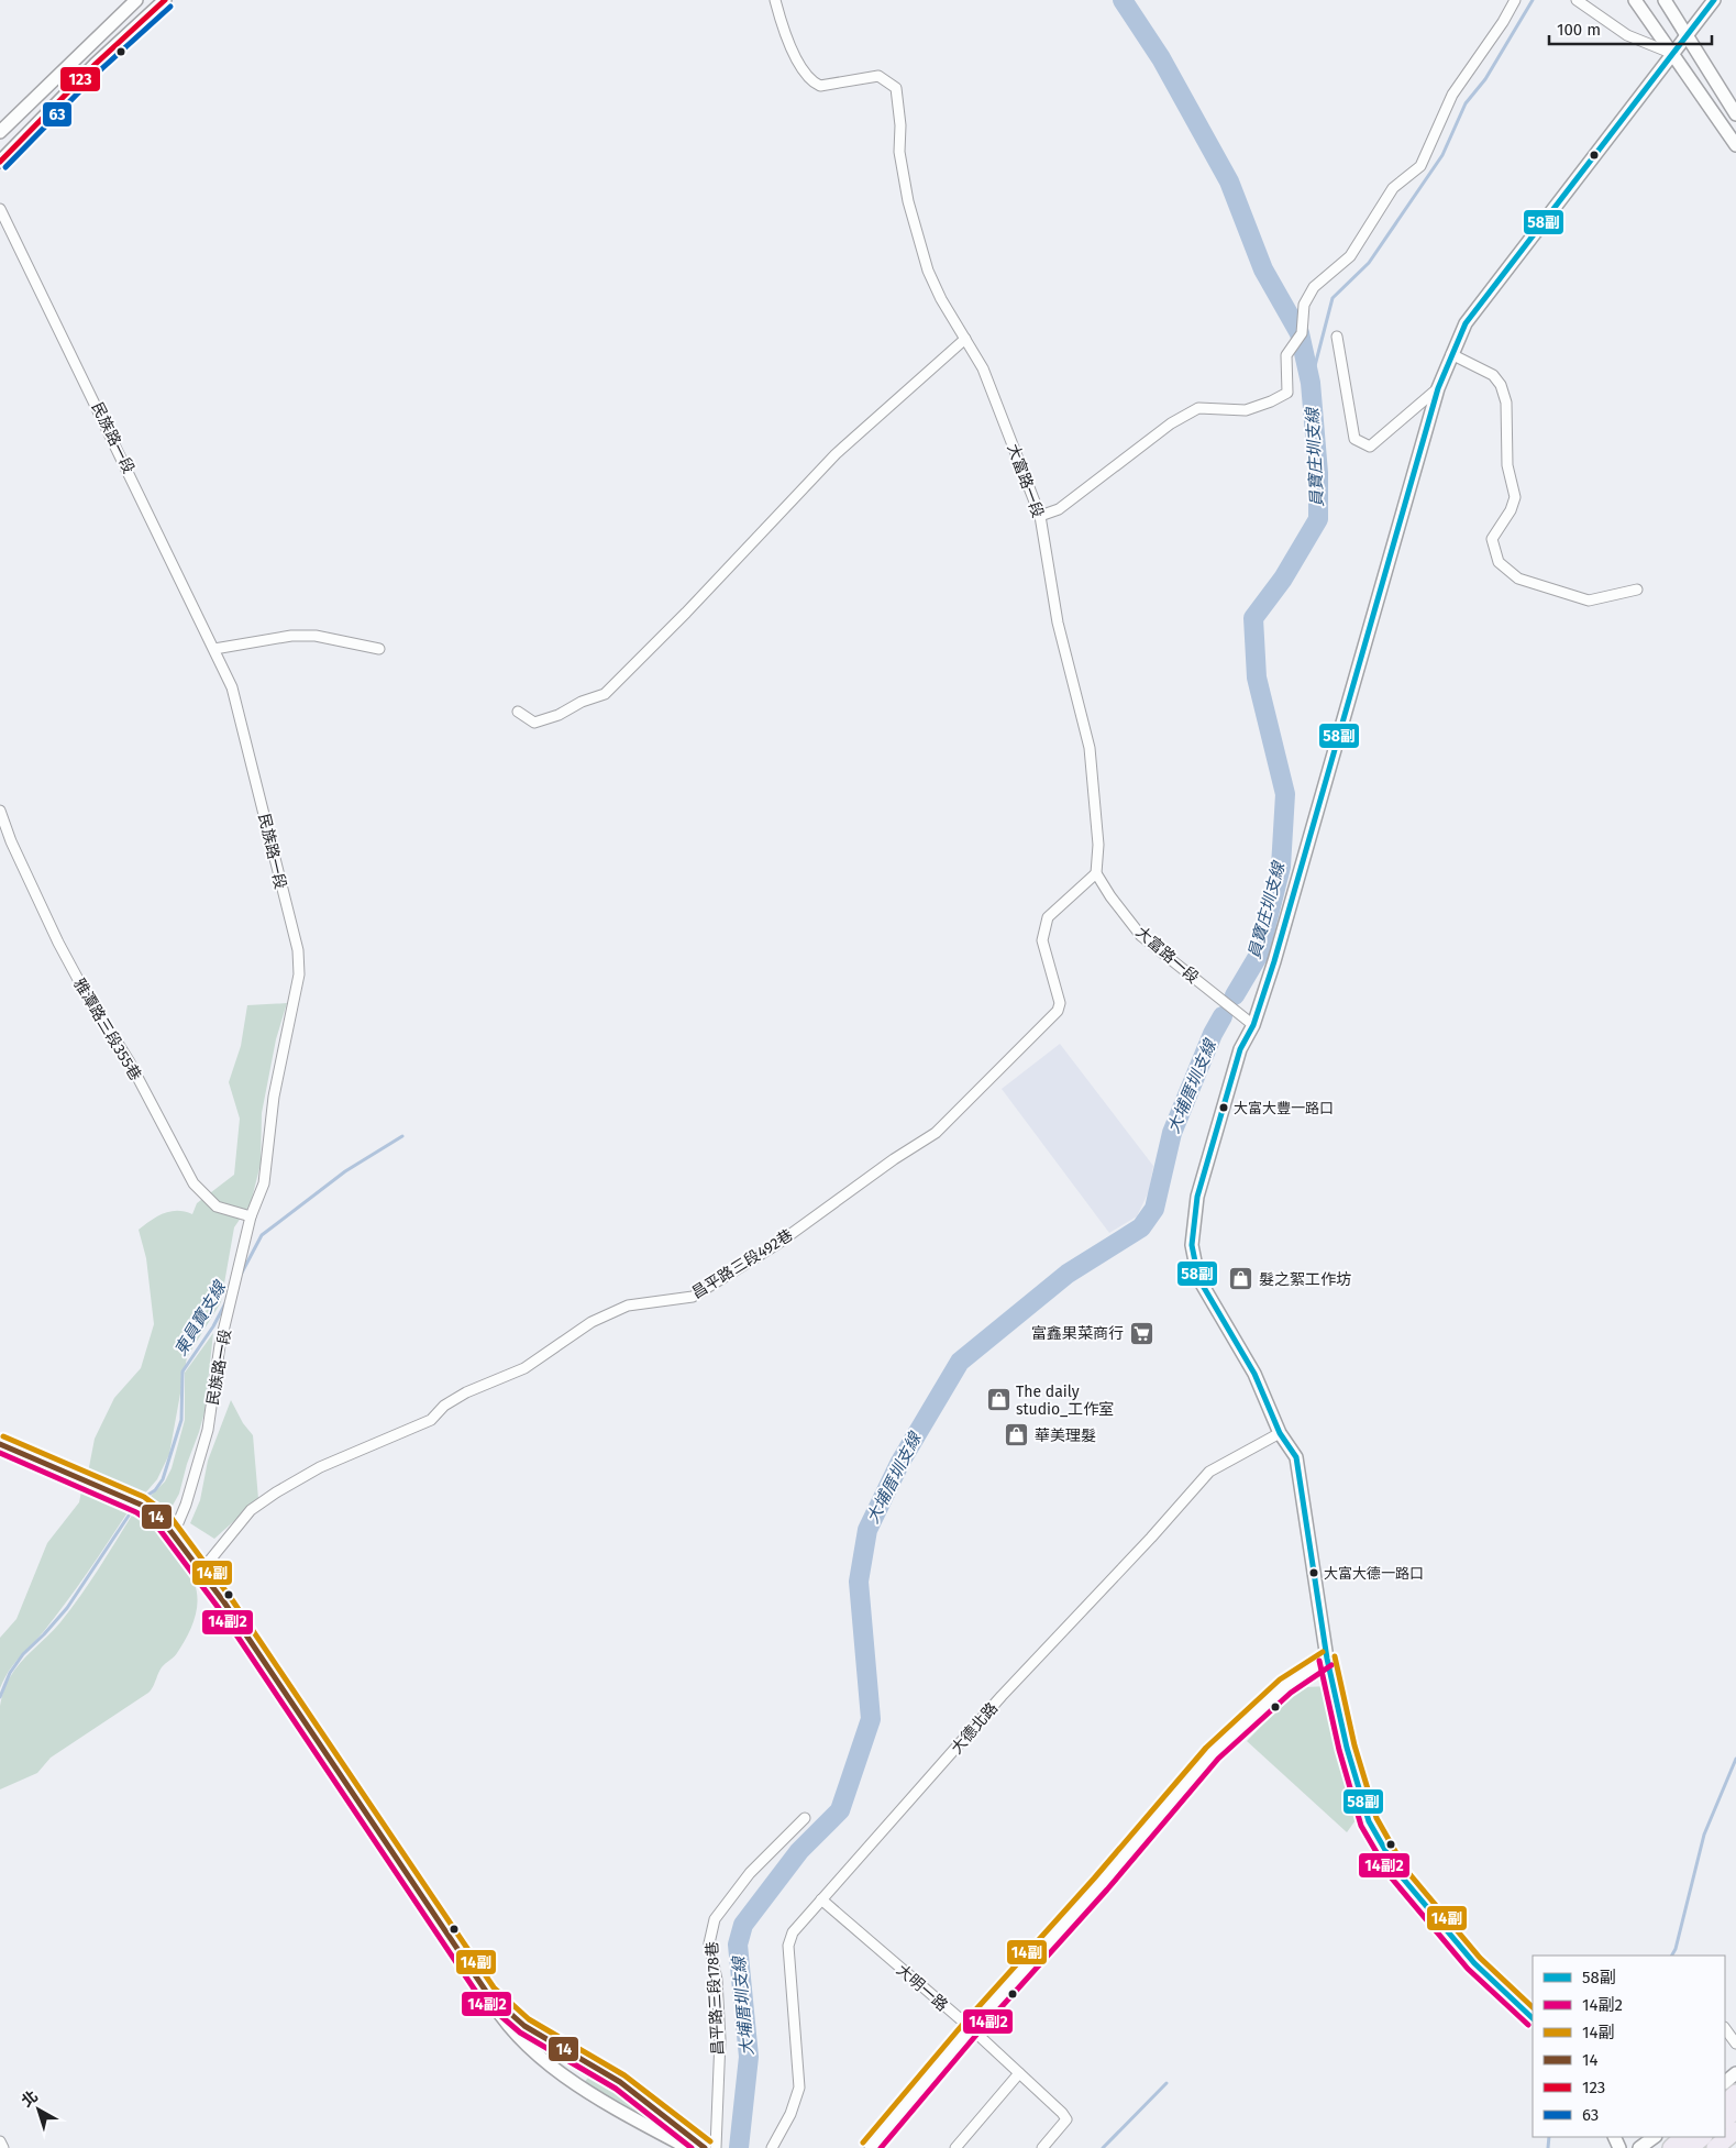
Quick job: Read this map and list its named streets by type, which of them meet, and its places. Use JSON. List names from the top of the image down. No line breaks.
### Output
{"streets":{"street":["民族路一段","大富路一段","雅潭路三段355巷","昌平路三段492巷","大德北路","大明一路","昌平路三段178巷"]},"crossings":[["民族路一段","雅潭路三段355巷"],["大富路一段","昌平路三段492巷"],["大德北路","大明一路"]],"water":["員寶庄圳支線","大埔厝圳支線","東員寶支線"],"places":{"other":["大富大豐一路口","大富大德一路口"],"shop":["髮之絮工作坊","The daily studio_工作室","華美理髮"],"supermarket":["富鑫果菜商行"]},"lines":["transit line 58副","transit line 123","transit line 63","transit line 14副","transit line 14","transit line 14副2"],"legend":["58副","14副2","14副","14","123","63"],"scale_bar":"100 m","north":"top left"}
